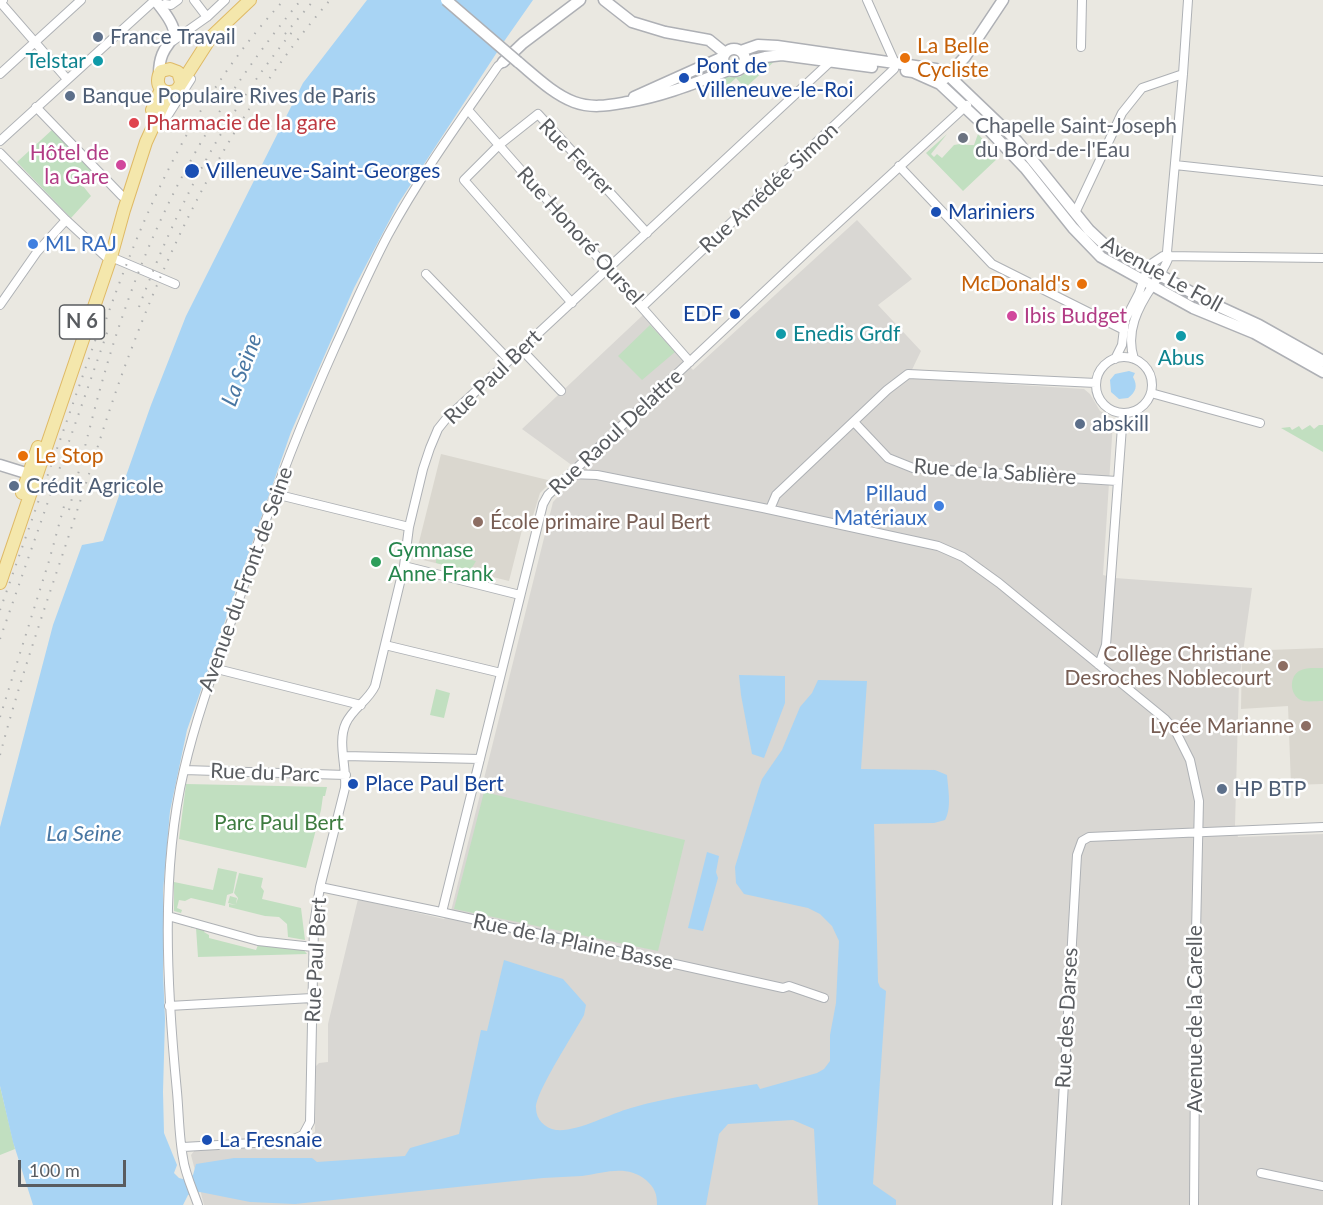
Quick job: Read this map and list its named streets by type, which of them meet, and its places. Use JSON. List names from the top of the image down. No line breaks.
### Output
{"streets":{"main road":["Avenue Le Foll","N 6"],"street":["Rue Ferrer","Rue Amédée Simon","Rue Honoré Oursel","Rue Paul Bert","Rue Raoul Delattre","Rue de la Sablière","Avenue du Front de Seine","Rue du Parc","Rue de la Plaine Basse","Rue des Darses","Avenue de la Carelle"]},"crossings":[["Rue Ferrer","Rue Honoré Oursel"],["Rue Ferrer","Rue Paul Bert"],["Rue Amédée Simon","Rue Honoré Oursel"],["Rue Amédée Simon","Avenue Le Foll"],["Rue Honoré Oursel","Rue Paul Bert"],["Rue Honoré Oursel","Rue Raoul Delattre"],["Rue Honoré Oursel","Avenue du Front de Seine"],["Avenue Le Foll","Rue Paul Bert"],["Avenue Le Foll","Rue Raoul Delattre"],["Rue Paul Bert","Avenue du Front de Seine"],["Rue Paul Bert","Rue du Parc"],["Rue Paul Bert","Rue de la Plaine Basse"],["Rue Raoul Delattre","Rue de la Plaine Basse"],["Rue Raoul Delattre","Avenue de la Carelle"],["Avenue du Front de Seine","Rue du Parc"],["Rue des Darses","Avenue de la Carelle"]],"water":["La Seine"],"parks":["Parc Paul Bert"],"places":["France Travail","La Belle Cycliste","Telstar","Pont de Villeneuve-le-Roi","Banque Populaire Rives de Paris","Pharmacie de la gare","Chapelle Saint-Joseph du Bord-de-l'Eau","Hôtel de la Gare","Villeneuve-Saint-Georges","Mariniers","ML RAJ","McDonald's","EDF","Ibis Budget","Enedis Grdf","Abus","abskill","Le Stop","Crédit Agricole","Pillaud Matériaux","École primaire Paul Bert","Gymnase Anne Frank","Collège Christiane Desroches Noblecourt","Lycée Marianne","Place Paul Bert","HP BTP","La Fresnaie"],"scale_bar":"100 m"}
